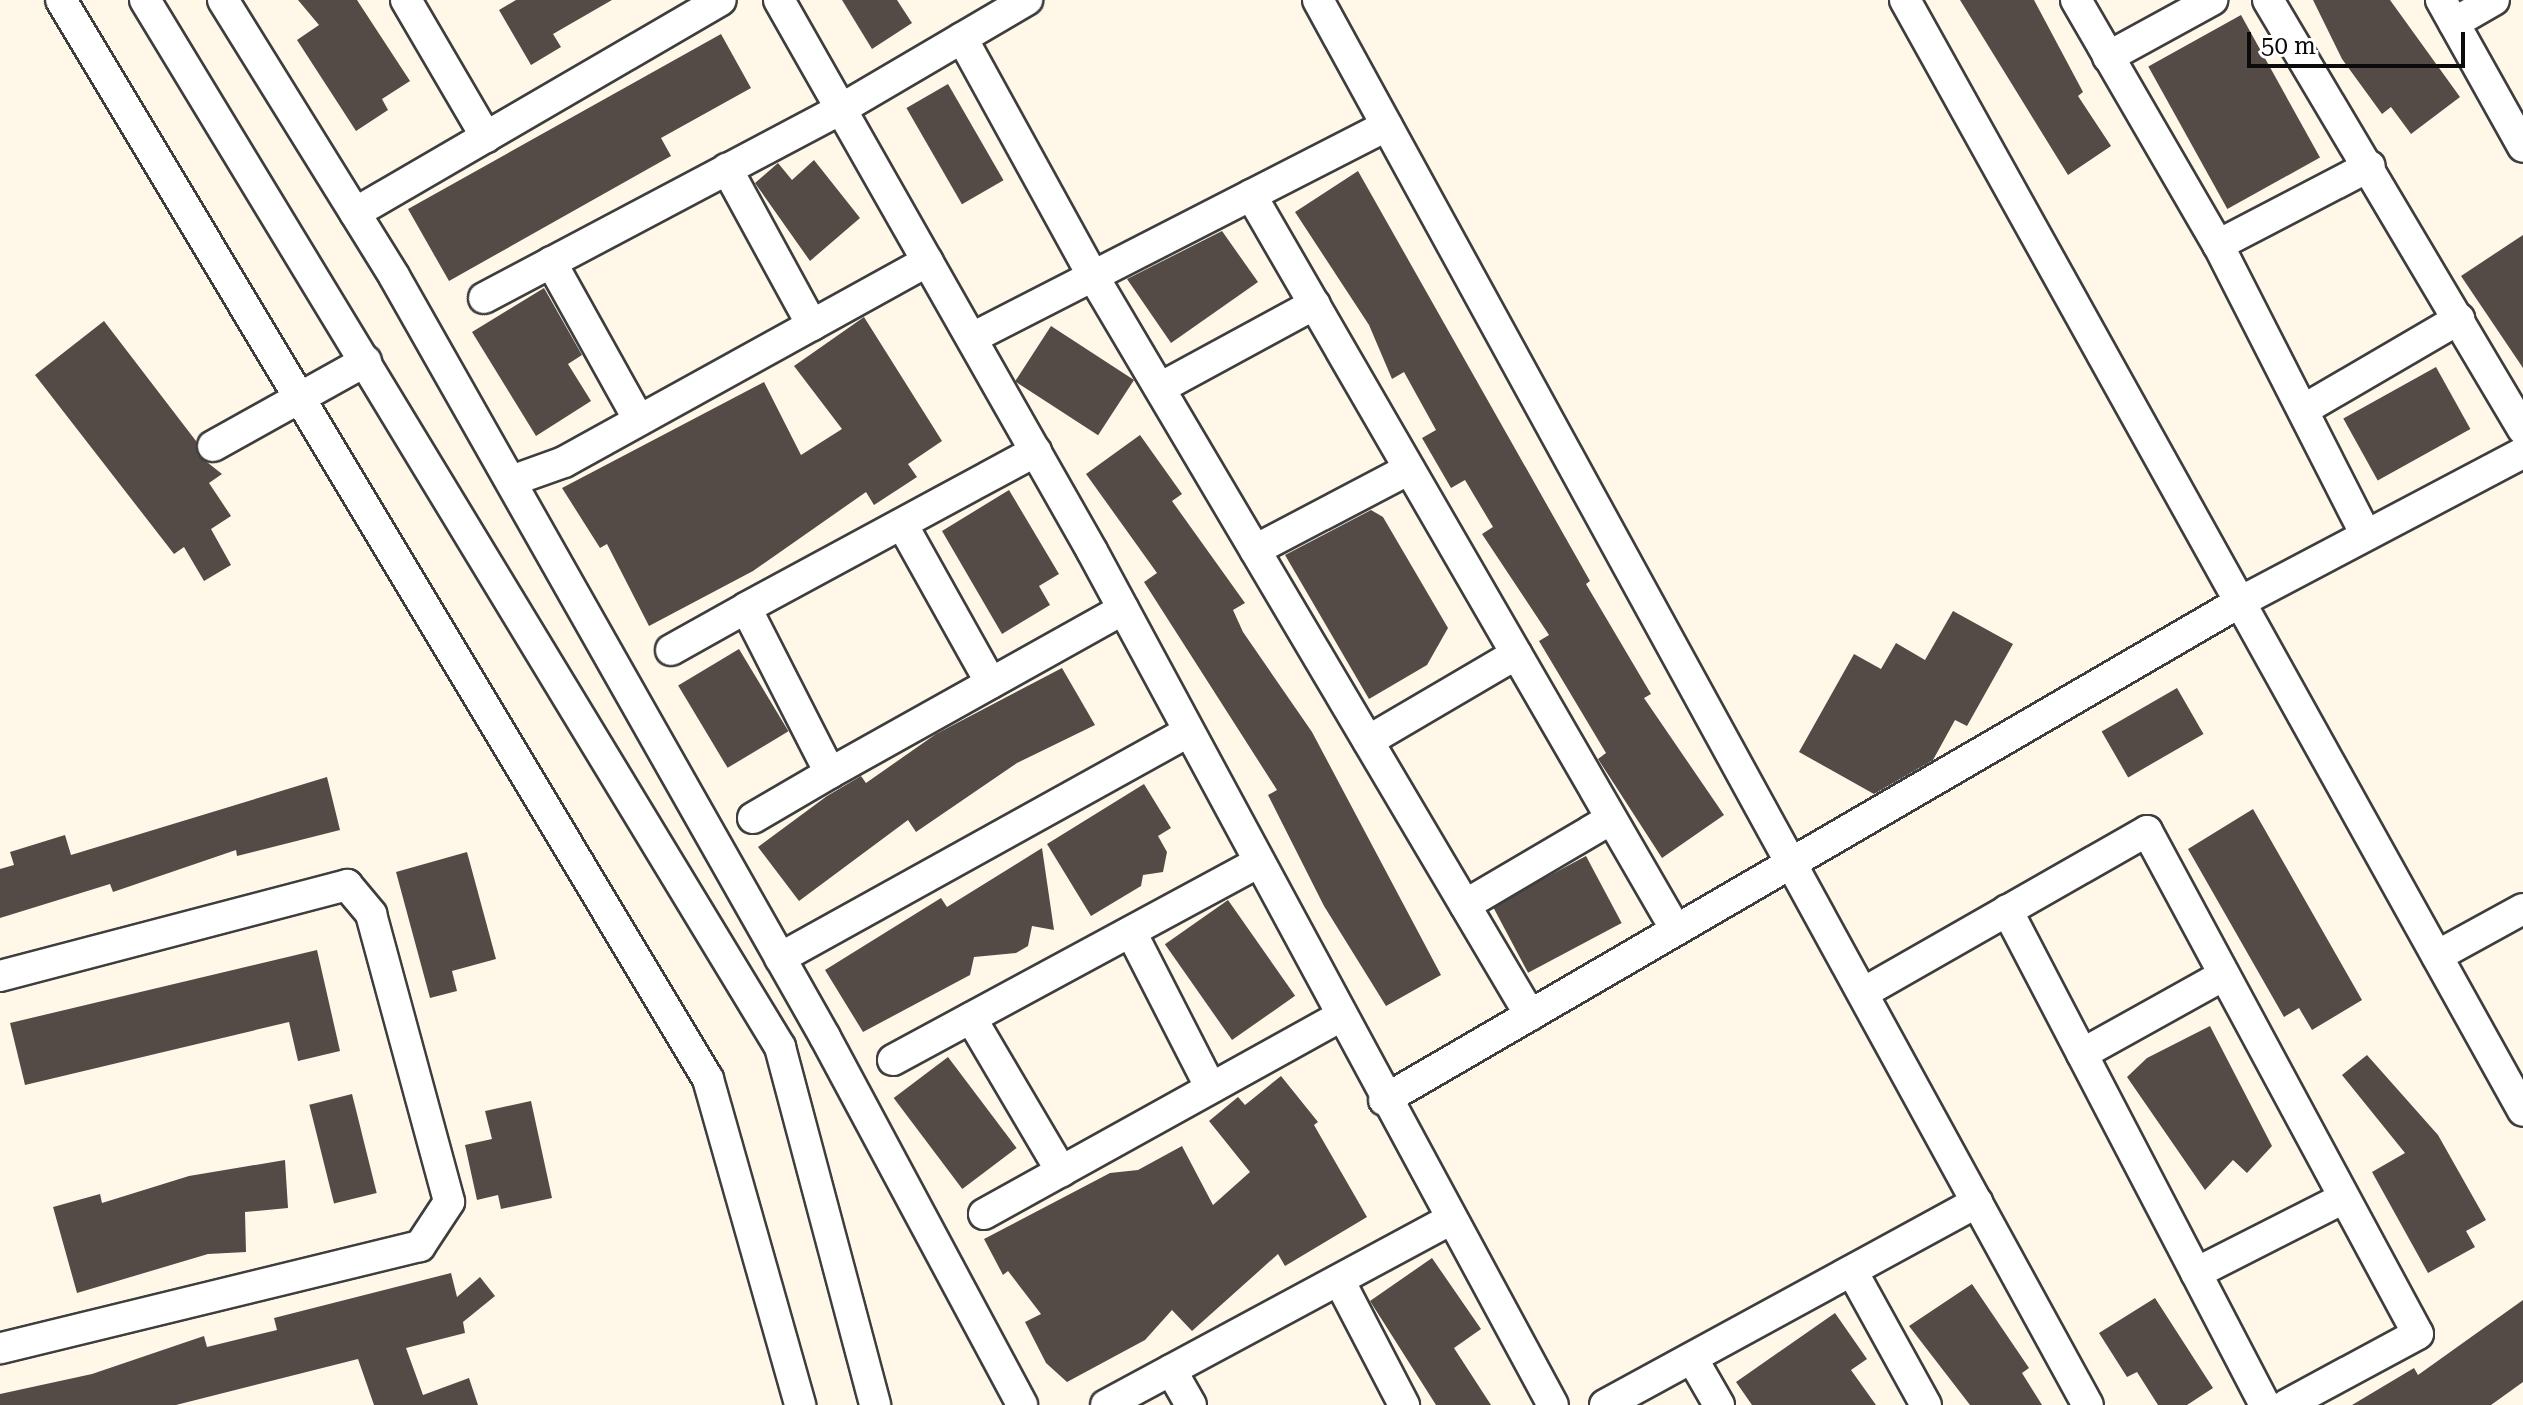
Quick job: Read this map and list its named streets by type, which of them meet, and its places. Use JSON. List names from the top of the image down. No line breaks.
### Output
{"scale_bar":"50 m"}
